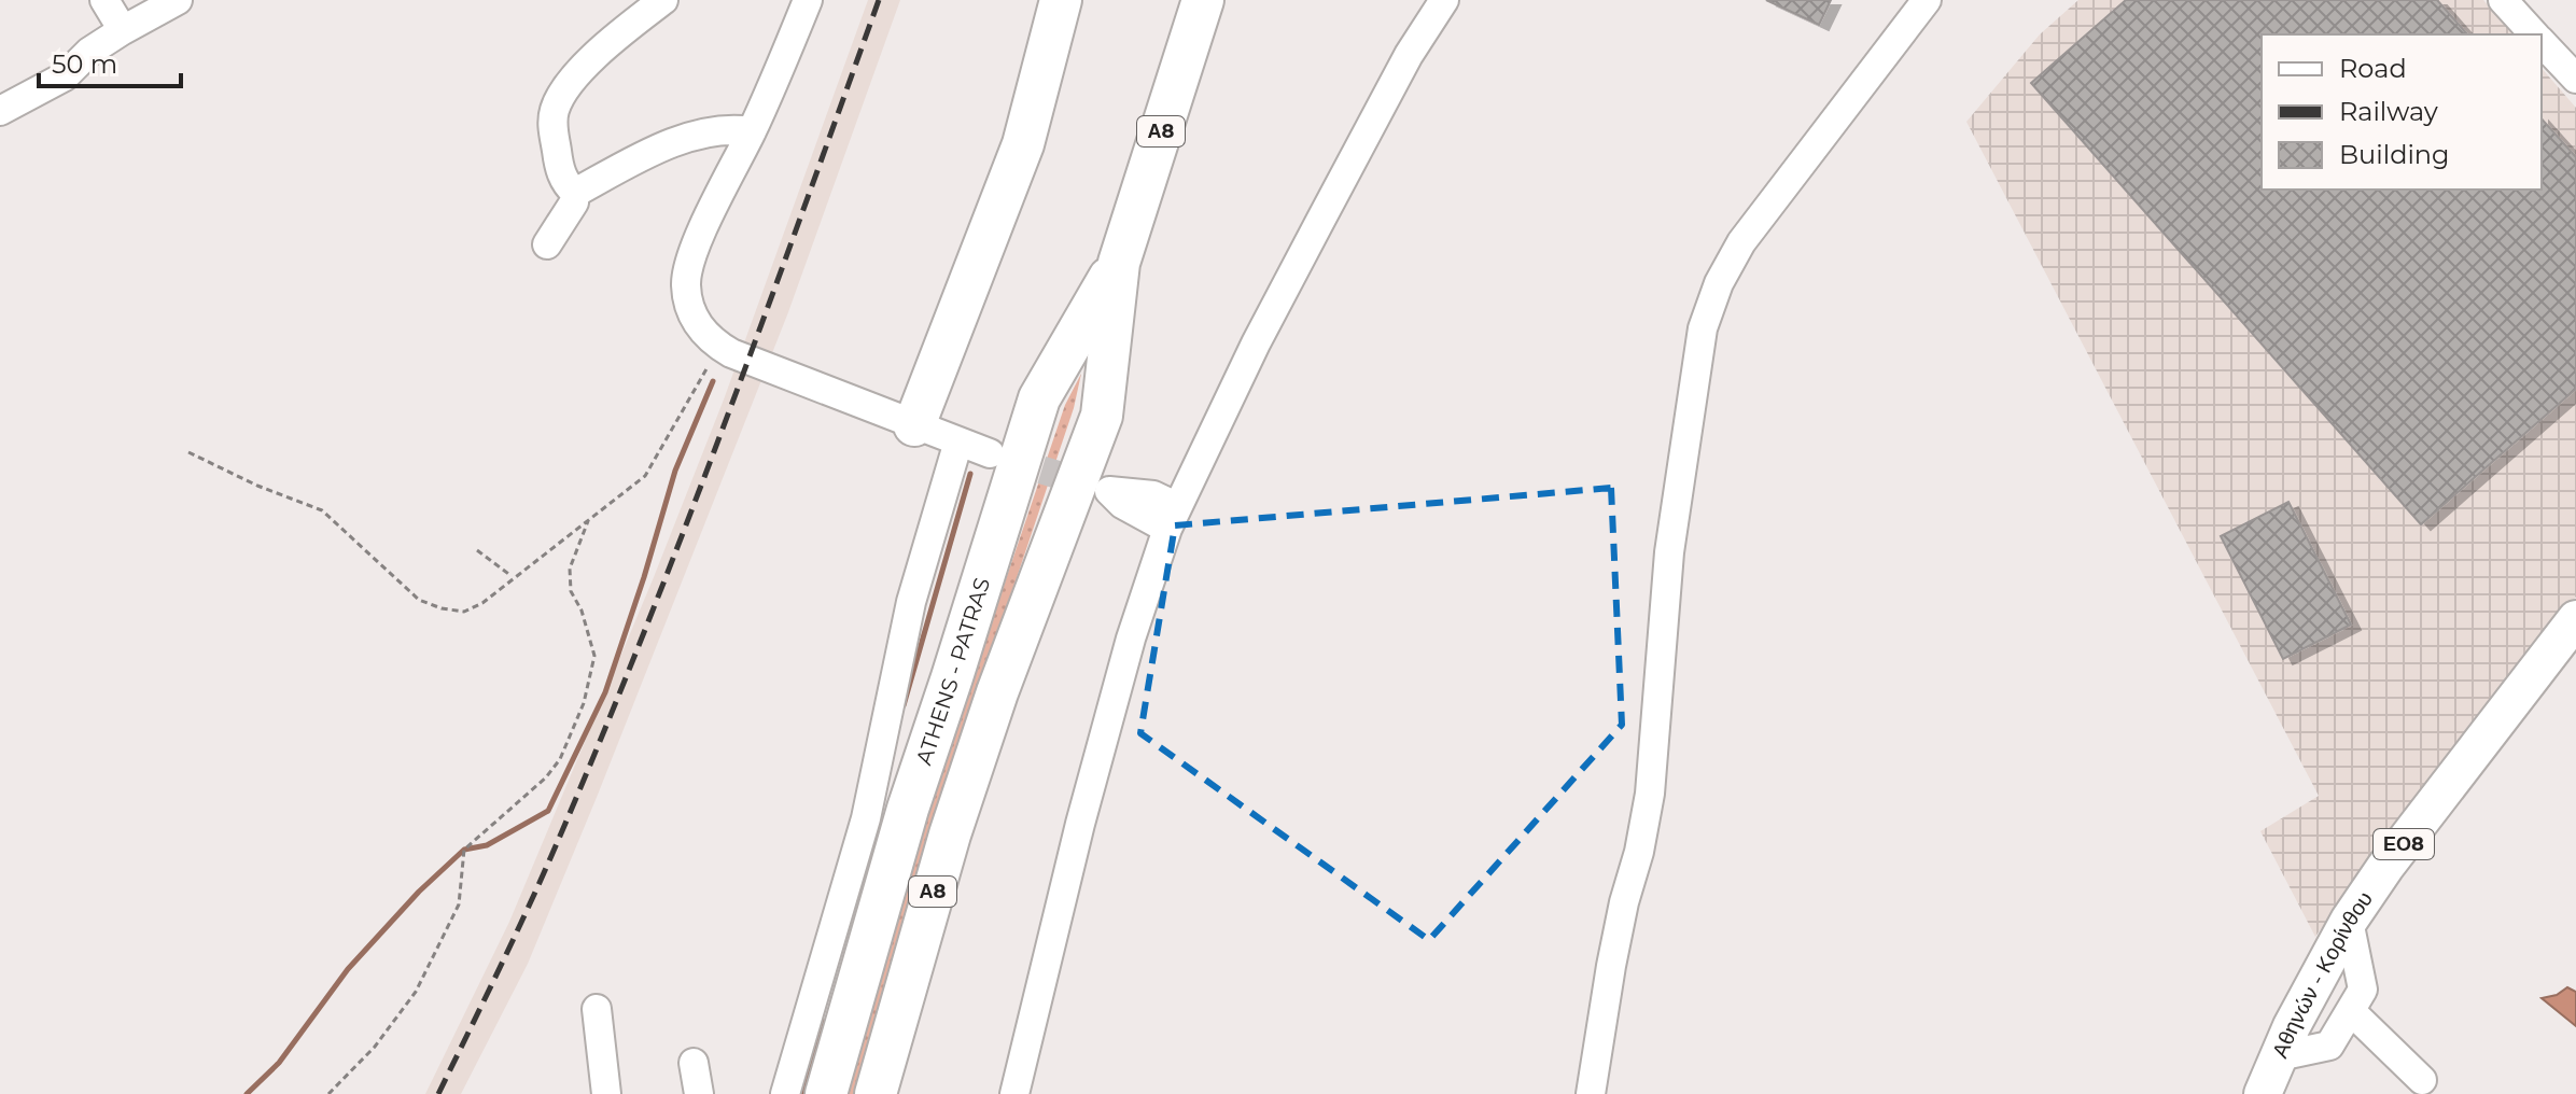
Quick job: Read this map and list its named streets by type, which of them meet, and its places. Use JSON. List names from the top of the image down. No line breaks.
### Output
{"streets":{"highway":["Α8","ATHENS - PATRAS"],"main road":["ΕΟ8","Αθηνών - Κορίνθου"]},"legend":["Road","Railway","Building"],"scale_bar":"50 m"}
